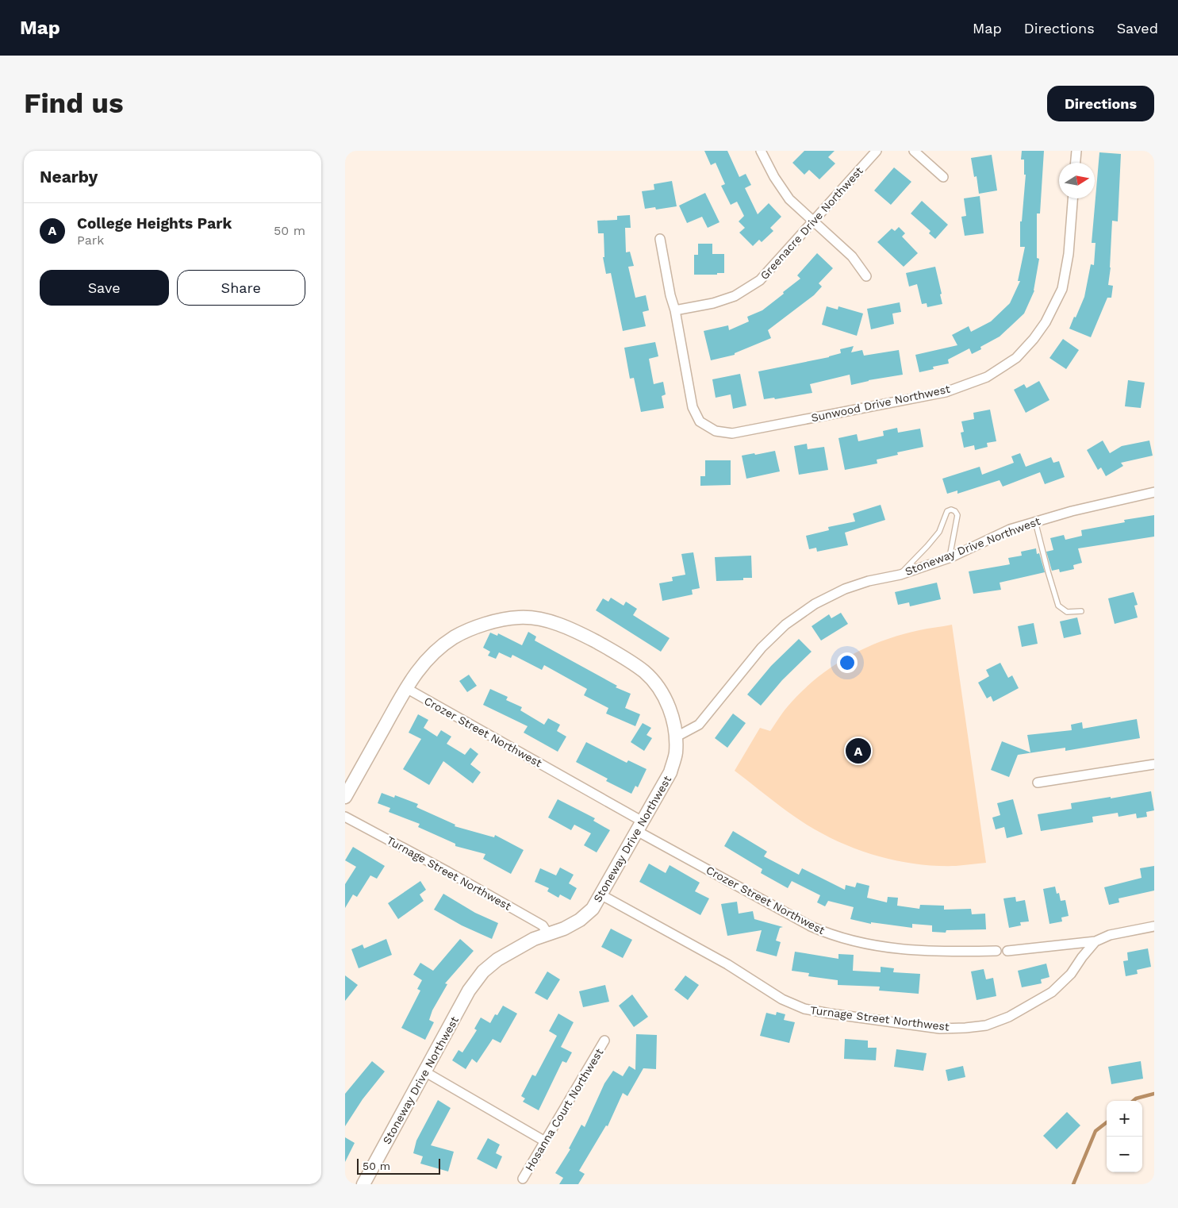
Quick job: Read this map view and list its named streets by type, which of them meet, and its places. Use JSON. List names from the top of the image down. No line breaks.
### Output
{"streets":{"street":["Greenacre Drive Northwest","Sunwood Drive Northwest","Stoneway Drive Northwest","Crozer Street Northwest","Turnage Street Northwest","Hosanna Court Northwest"]},"crossings":[["Greenacre Drive Northwest","Sunwood Drive Northwest"],["Stoneway Drive Northwest","Crozer Street Northwest"],["Stoneway Drive Northwest","Turnage Street Northwest"]],"scale_bar":"50 m","north":"right","page":{"header":"Map","nav":["Map","Directions","Saved"],"buttons":["Directions",["Save","Share"]],"title":"Find us","heading":"Nearby","list":[{"mark":"A","name":"College Heights Park","note":"Park","value":"50 m"}],"pins":"A","map_buttons":["+","−"],"scale":"50 m"}}
